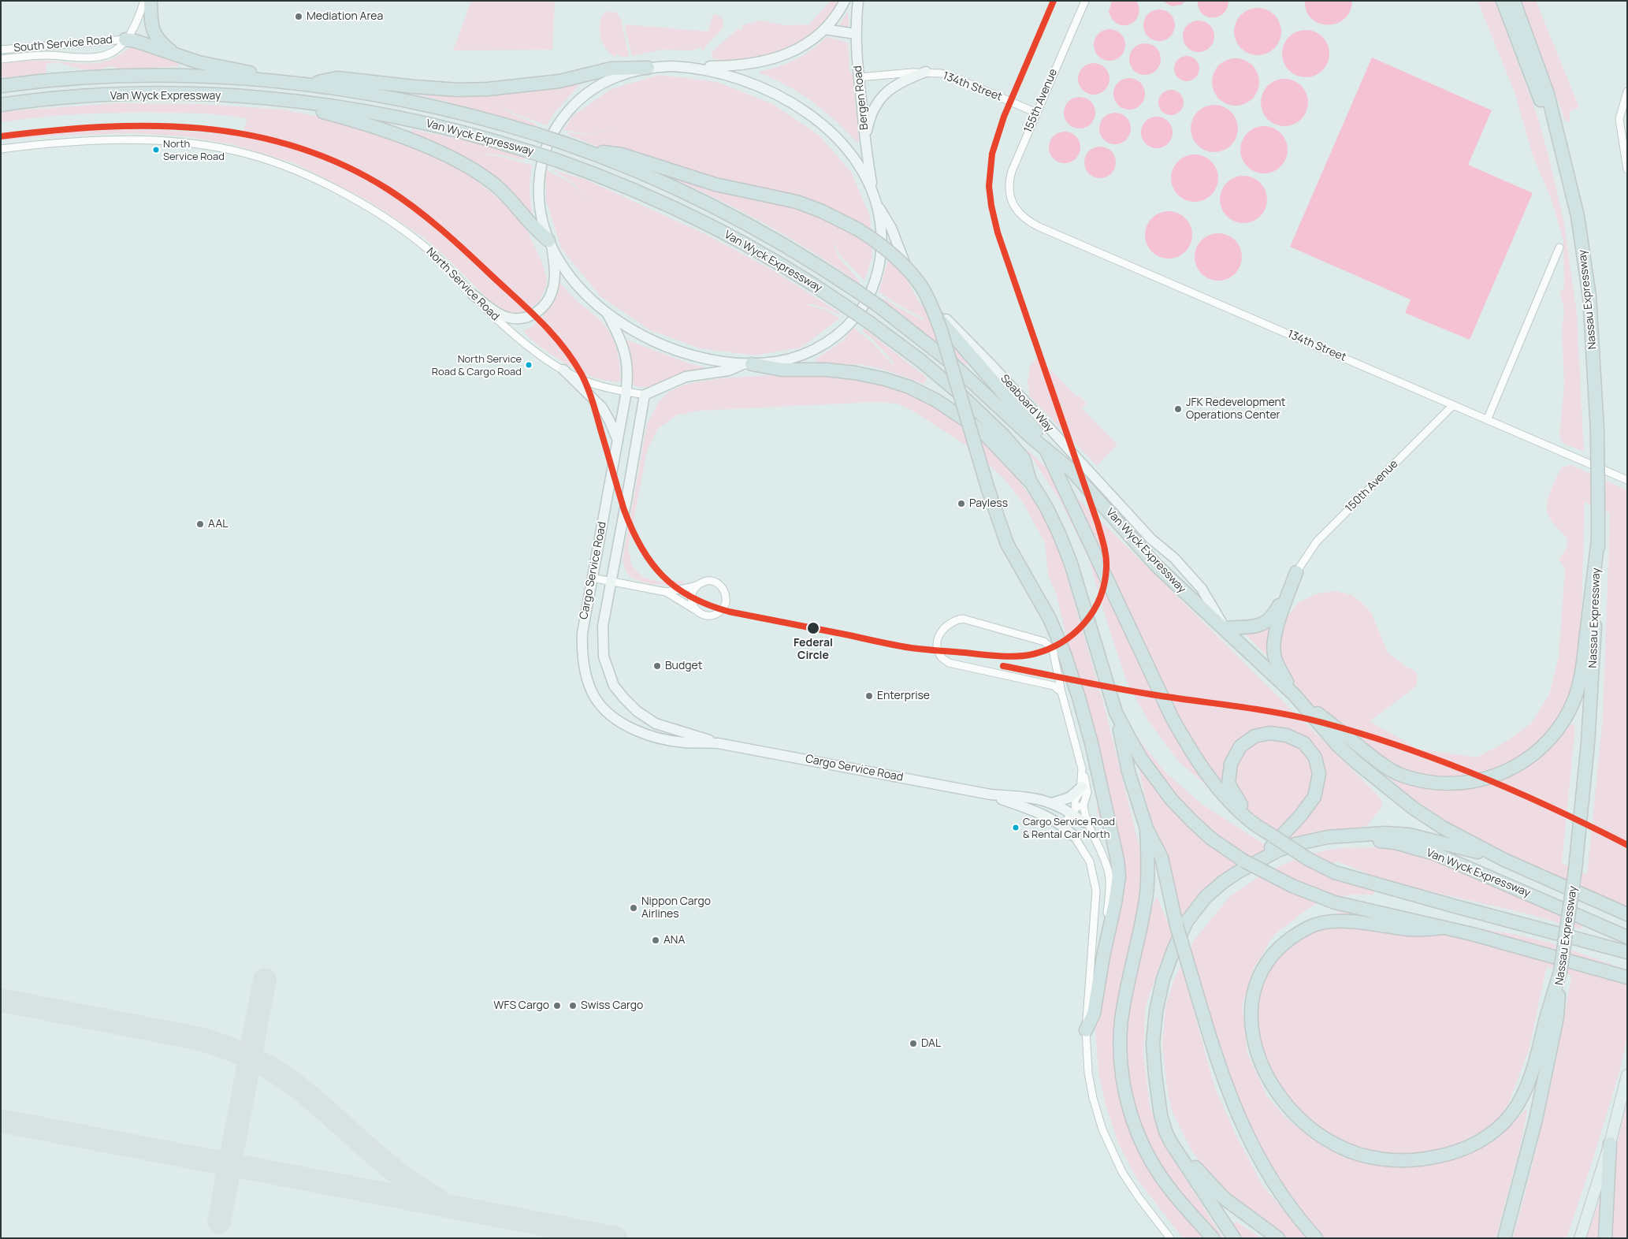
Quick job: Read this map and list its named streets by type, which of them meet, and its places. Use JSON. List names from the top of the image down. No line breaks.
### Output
{"streets":{"highway":["Van Wyck Expressway","Nassau Expressway"],"street":["South Service Road","134th Street","Bergen Road","155th Avenue","North Service Road","Seaboard Way","150th Avenue","Cargo Service Road"]},"crossings":[["134th Street","Bergen Road"],["134th Street","155th Avenue"],["134th Street","150th Avenue"],["Van Wyck Expressway","Seaboard Way"],["Bergen Road","Seaboard Way"],["North Service Road","Cargo Service Road"]],"places":["Mediation Area","North Service Road","North Service Road & Cargo Road","JFK Redevelopment Operations Center","Payless","AAL","Federal Circle","Budget","Enterprise","Cargo Service Road & Rental Car North","Nippon Cargo Airlines","ANA","WFS Cargo","Swiss Cargo","DAL"]}
